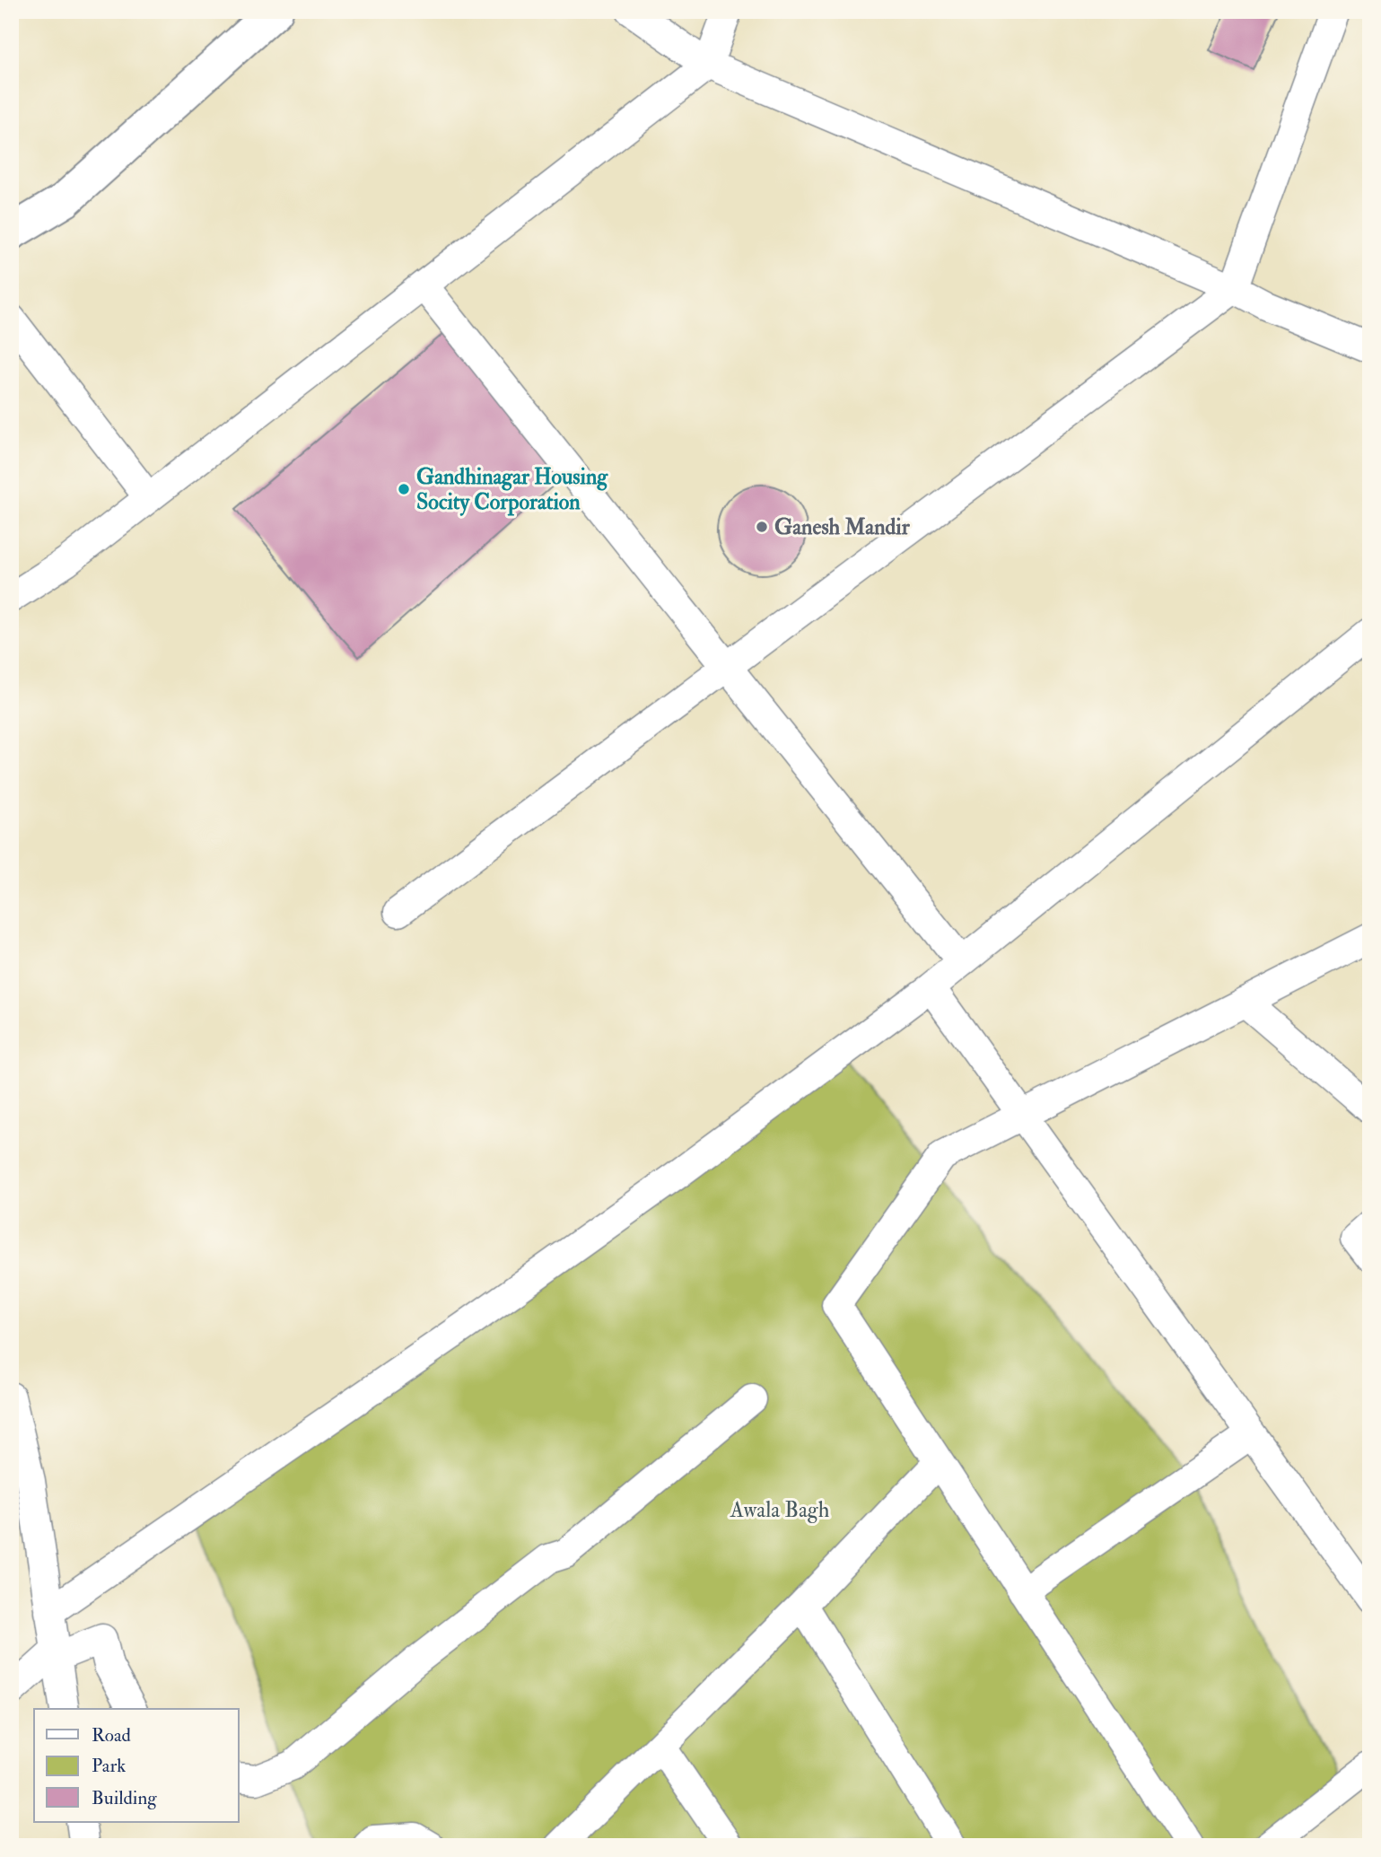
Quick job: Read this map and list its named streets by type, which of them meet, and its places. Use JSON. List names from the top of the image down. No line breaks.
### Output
{"parks":["Awala Bagh"],"places":["Gandhinagar Housing Socity Corporation","Ganesh Mandir"],"legend":["Road","Park","Building"]}
